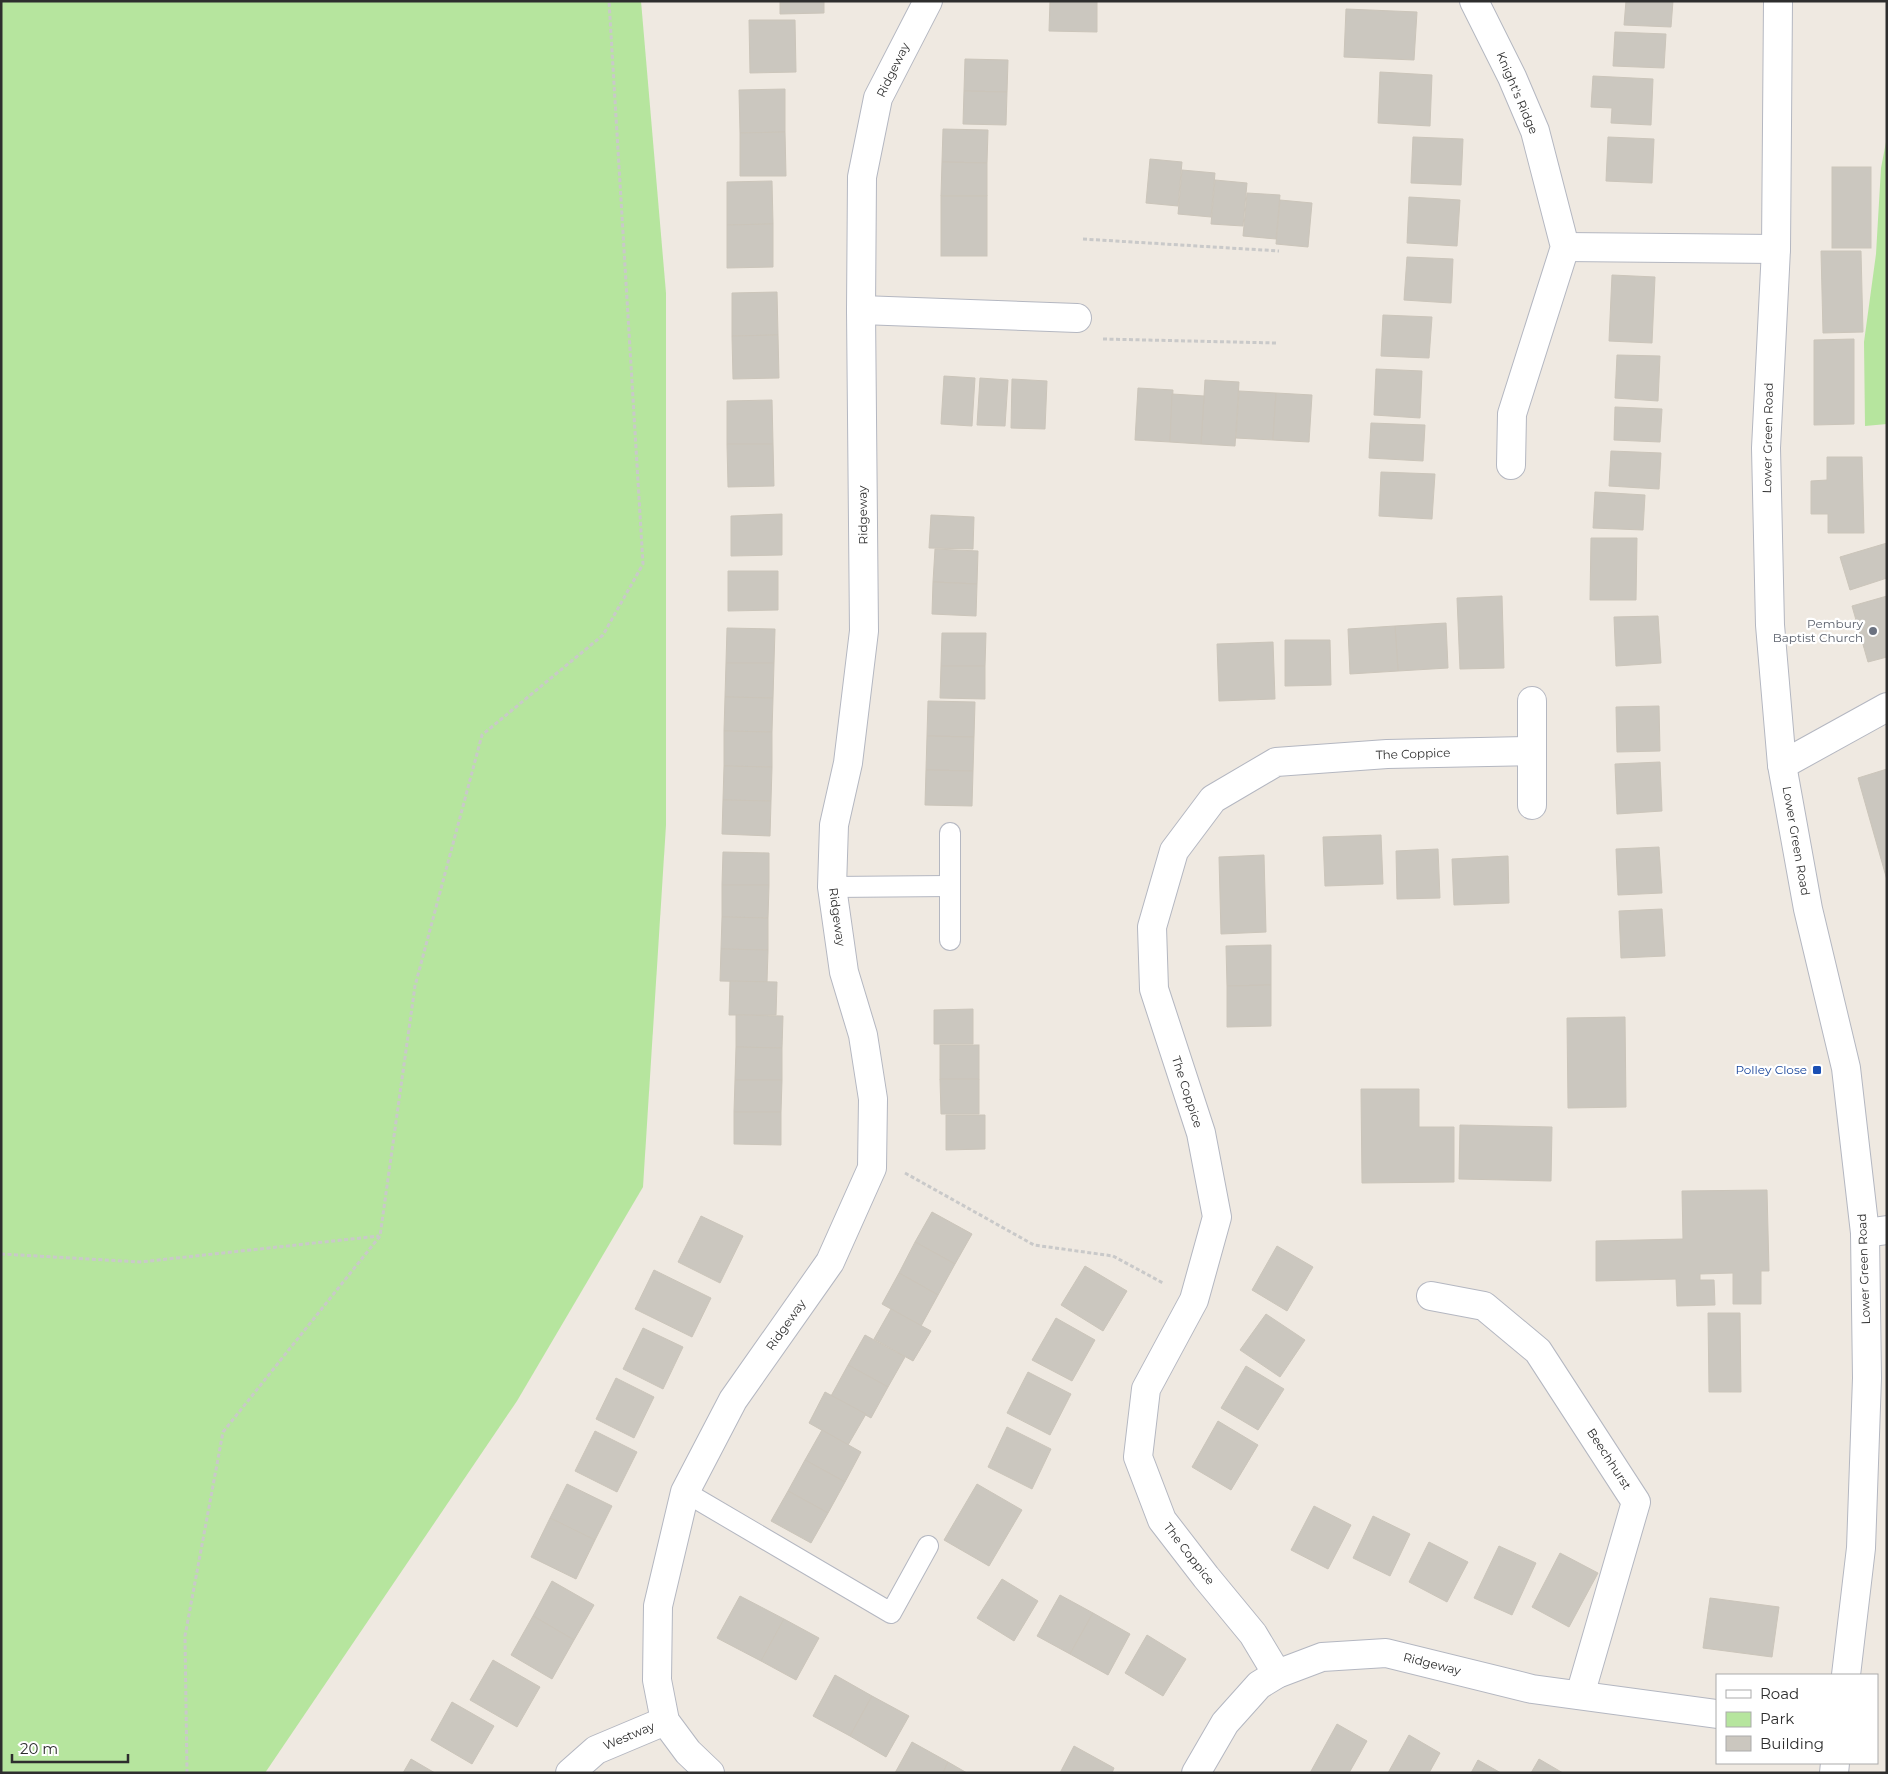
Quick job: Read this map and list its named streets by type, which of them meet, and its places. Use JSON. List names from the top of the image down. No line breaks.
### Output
{"streets":{"street":["Ridgeway","Knight's Ridge","Lower Green Road","The Coppice","Beechhurst","Westway"]},"crossings":[["Ridgeway","The Coppice"],["Ridgeway","Beechhurst"],["Ridgeway","Westway"]],"places":{"other":["Pembury Baptist Church"],"transit":["Polley Close"]},"legend":["Road","Park","Building"],"scale_bar":"20 m"}
